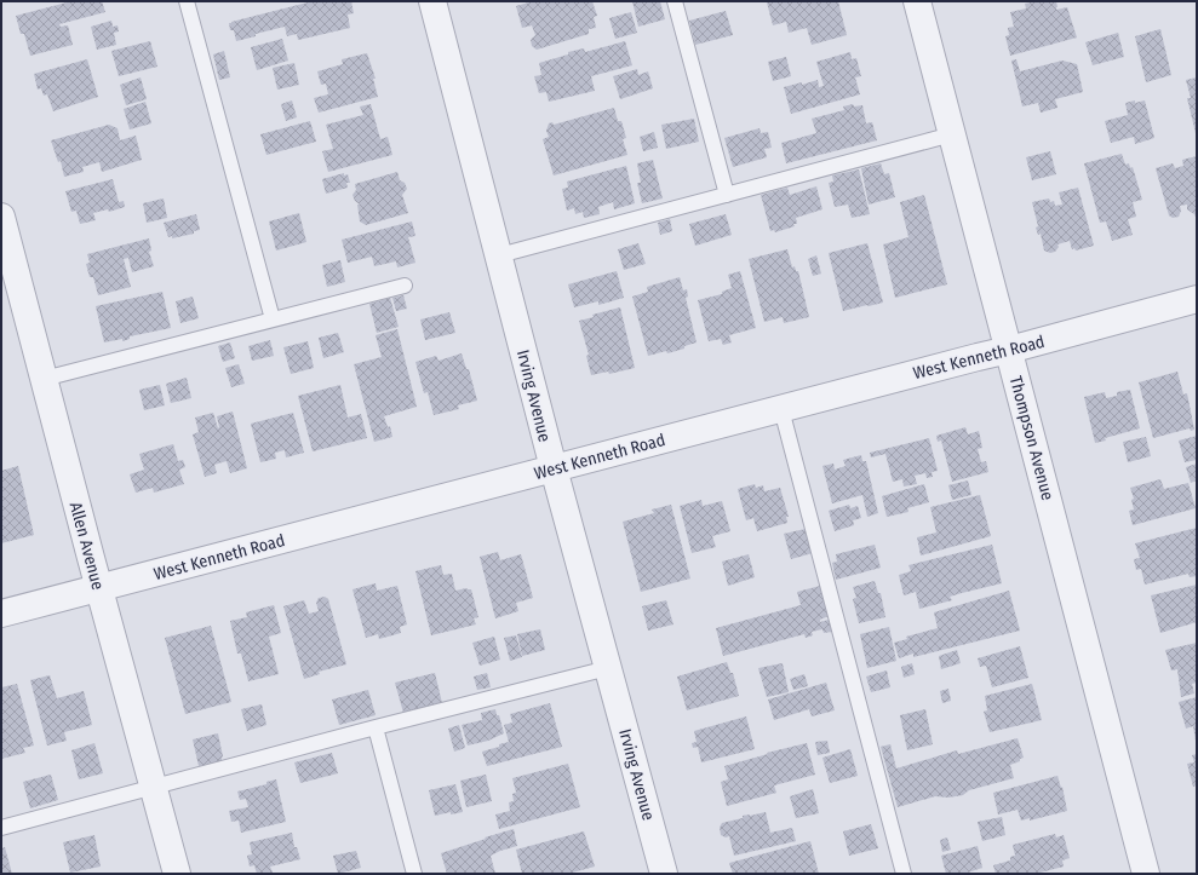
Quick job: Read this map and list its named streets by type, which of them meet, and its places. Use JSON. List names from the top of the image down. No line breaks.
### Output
{"streets":{"street":["West Kenneth Road","Irving Avenue","Thompson Avenue","Allen Avenue"]},"crossings":[["West Kenneth Road","Irving Avenue"],["West Kenneth Road","Thompson Avenue"],["West Kenneth Road","Allen Avenue"]]}
